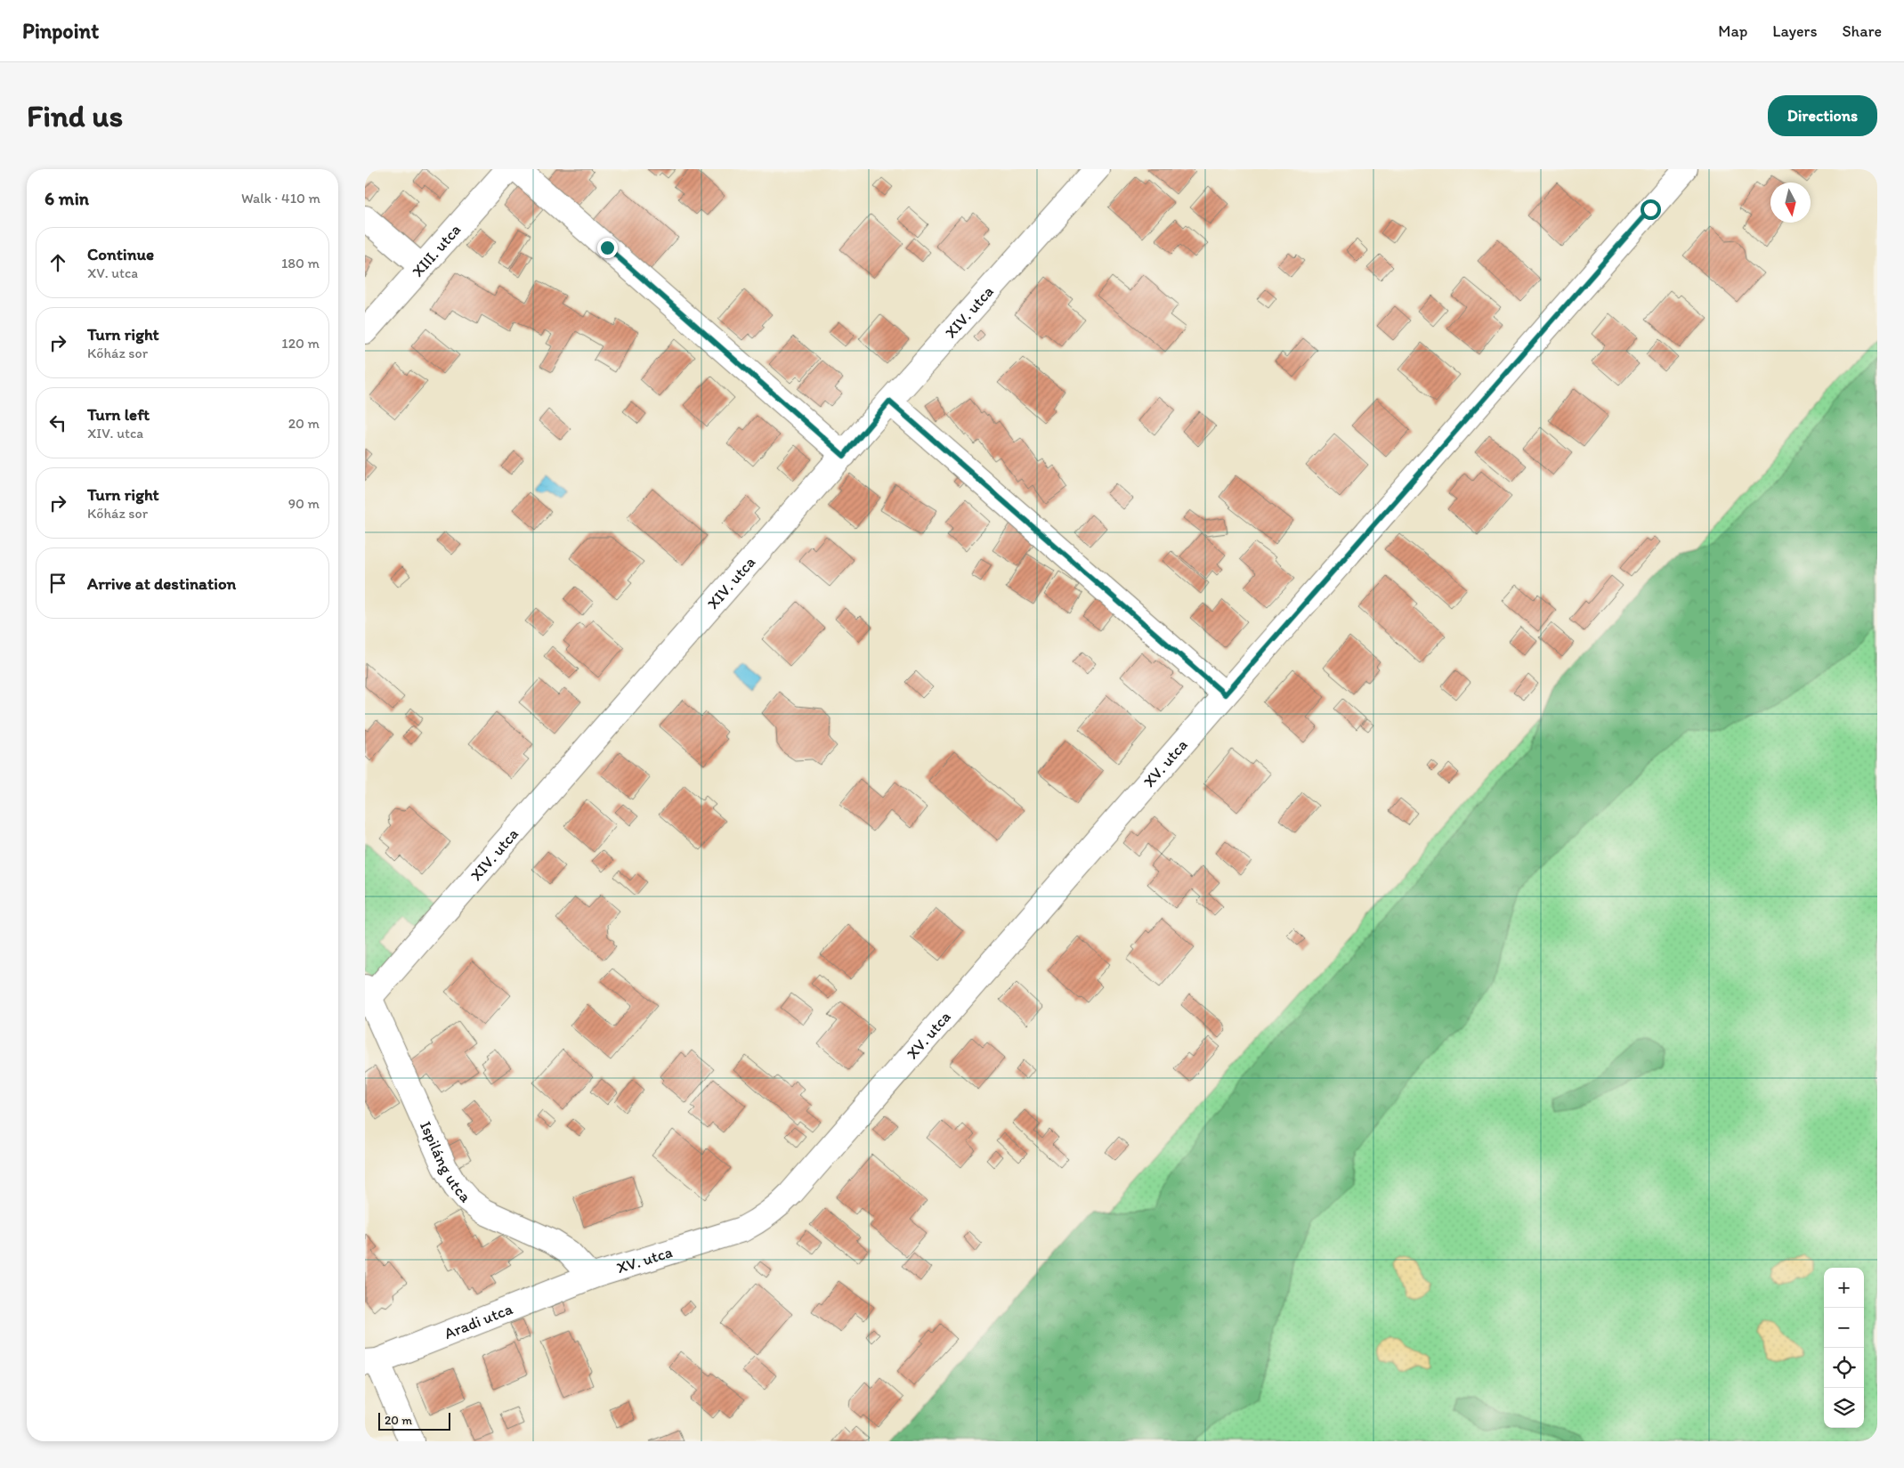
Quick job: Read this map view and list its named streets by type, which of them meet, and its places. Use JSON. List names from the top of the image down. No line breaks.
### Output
{"streets":{"street":["XIII. utca","XIV. utca","XV. utca","Ispiláng utca","Aradi utca"]},"crossings":[["XIV. utca","Ispiláng utca"],["XV. utca","Ispiláng utca"],["XV. utca","Aradi utca"],["Ispiláng utca","Aradi utca"]],"scale_bar":"20 m","north":"bottom","page":{"header":"Pinpoint","nav":["Map","Layers","Share"],"buttons":"Directions","title":"Find us","heading":["6 min","Walk · 410 m"],"list":[["Continue","XV. utca","180 m"],["Turn right","Kőház sor","120 m"],["Turn left","XIV. utca","20 m"],["Turn right","Kőház sor","90 m"],"Arrive at destination"],"map_buttons":["+","−"],"scale":"20 m"}}
